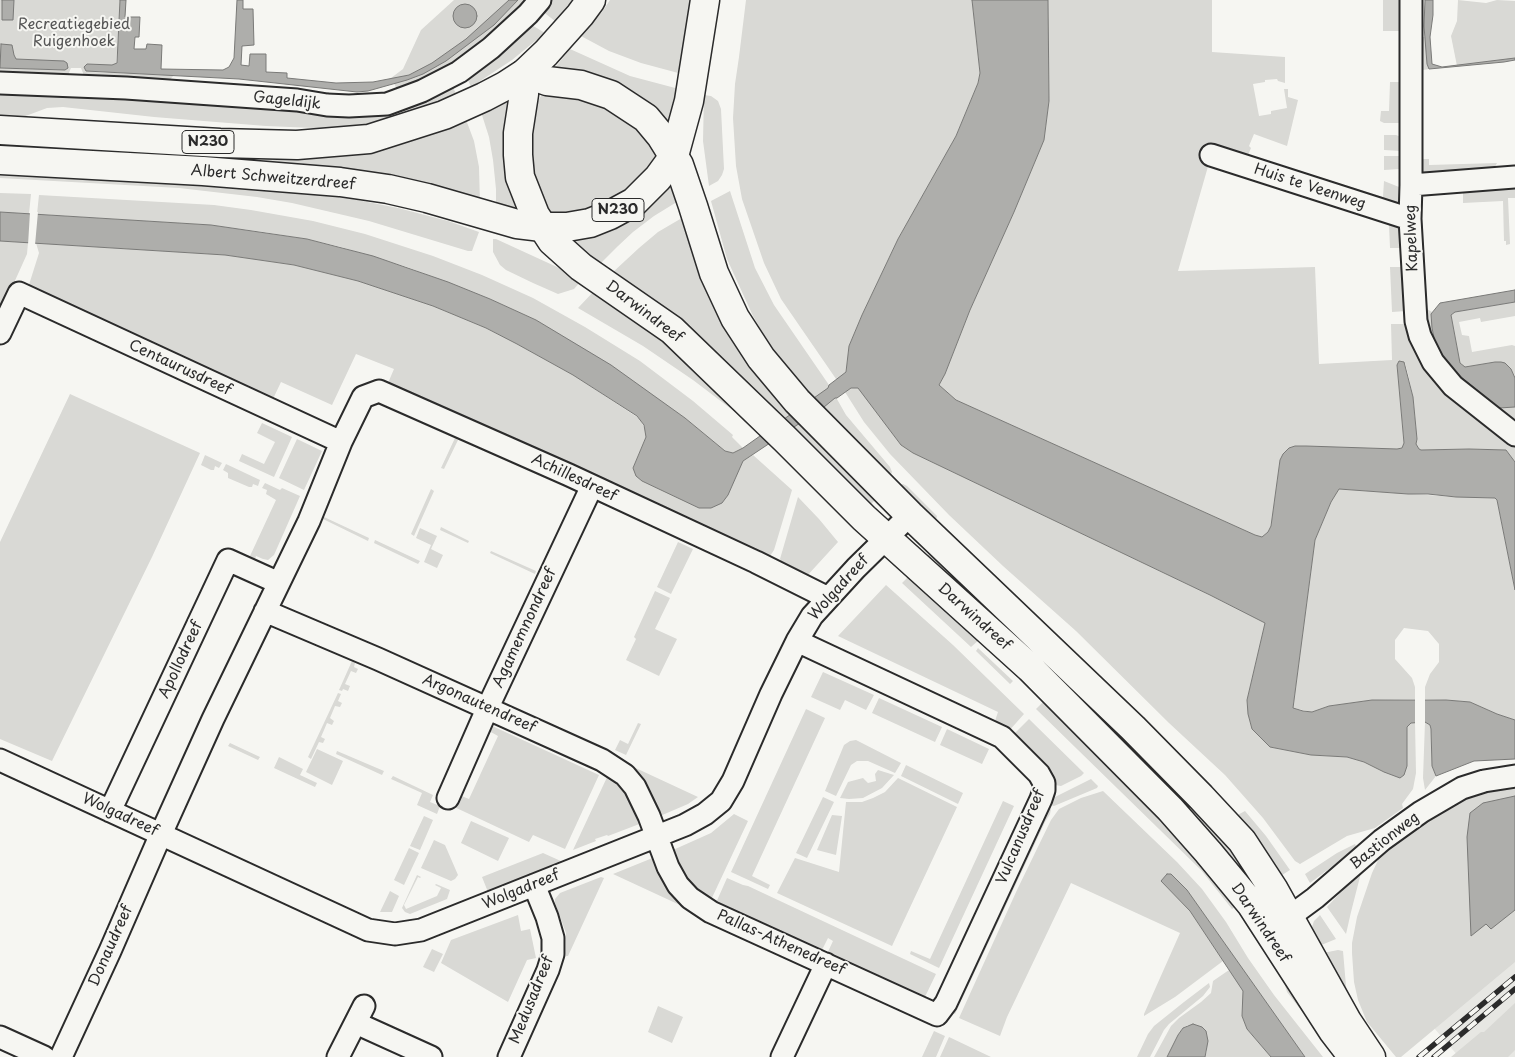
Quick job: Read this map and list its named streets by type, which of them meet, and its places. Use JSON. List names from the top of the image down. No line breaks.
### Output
{"streets":{"main road":["N230","Albert Schweitzerdreef","Darwindreef"],"street":["Gageldijk","Huis te Veenweg","Kapelweg","Centaurusdreef","Achillesdreef","Wolgadreef","Agamemnondreef","Apollodreef","Argonautendreef","Vulcanusdreef","Bastionweg","Pallas-Athenedreef","Donaudreef","Medusadreef"]},"crossings":[["N230","Albert Schweitzerdreef"],["N230","Darwindreef"],["Albert Schweitzerdreef","Darwindreef"],["Huis te Veenweg","Kapelweg"],["Darwindreef","Wolgadreef"],["Darwindreef","Bastionweg"],["Centaurusdreef","Achillesdreef"],["Achillesdreef","Wolgadreef"],["Achillesdreef","Agamemnondreef"],["Wolgadreef","Apollodreef"],["Wolgadreef","Argonautendreef"],["Wolgadreef","Vulcanusdreef"],["Wolgadreef","Pallas-Athenedreef"],["Wolgadreef","Donaudreef"],["Wolgadreef","Medusadreef"],["Agamemnondreef","Argonautendreef"],["Argonautendreef","Pallas-Athenedreef"],["Vulcanusdreef","Pallas-Athenedreef"]],"parks":["Recreatiegebied Ruigenhoek"]}
